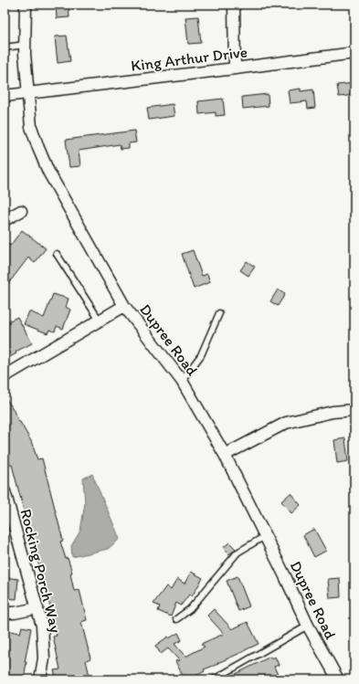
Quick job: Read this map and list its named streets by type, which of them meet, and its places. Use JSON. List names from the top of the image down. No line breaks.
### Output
{"streets":{"street":["King Arthur Drive","Dupree Road","Rocking Porch Way"]},"crossings":[["King Arthur Drive","Dupree Road"]]}
